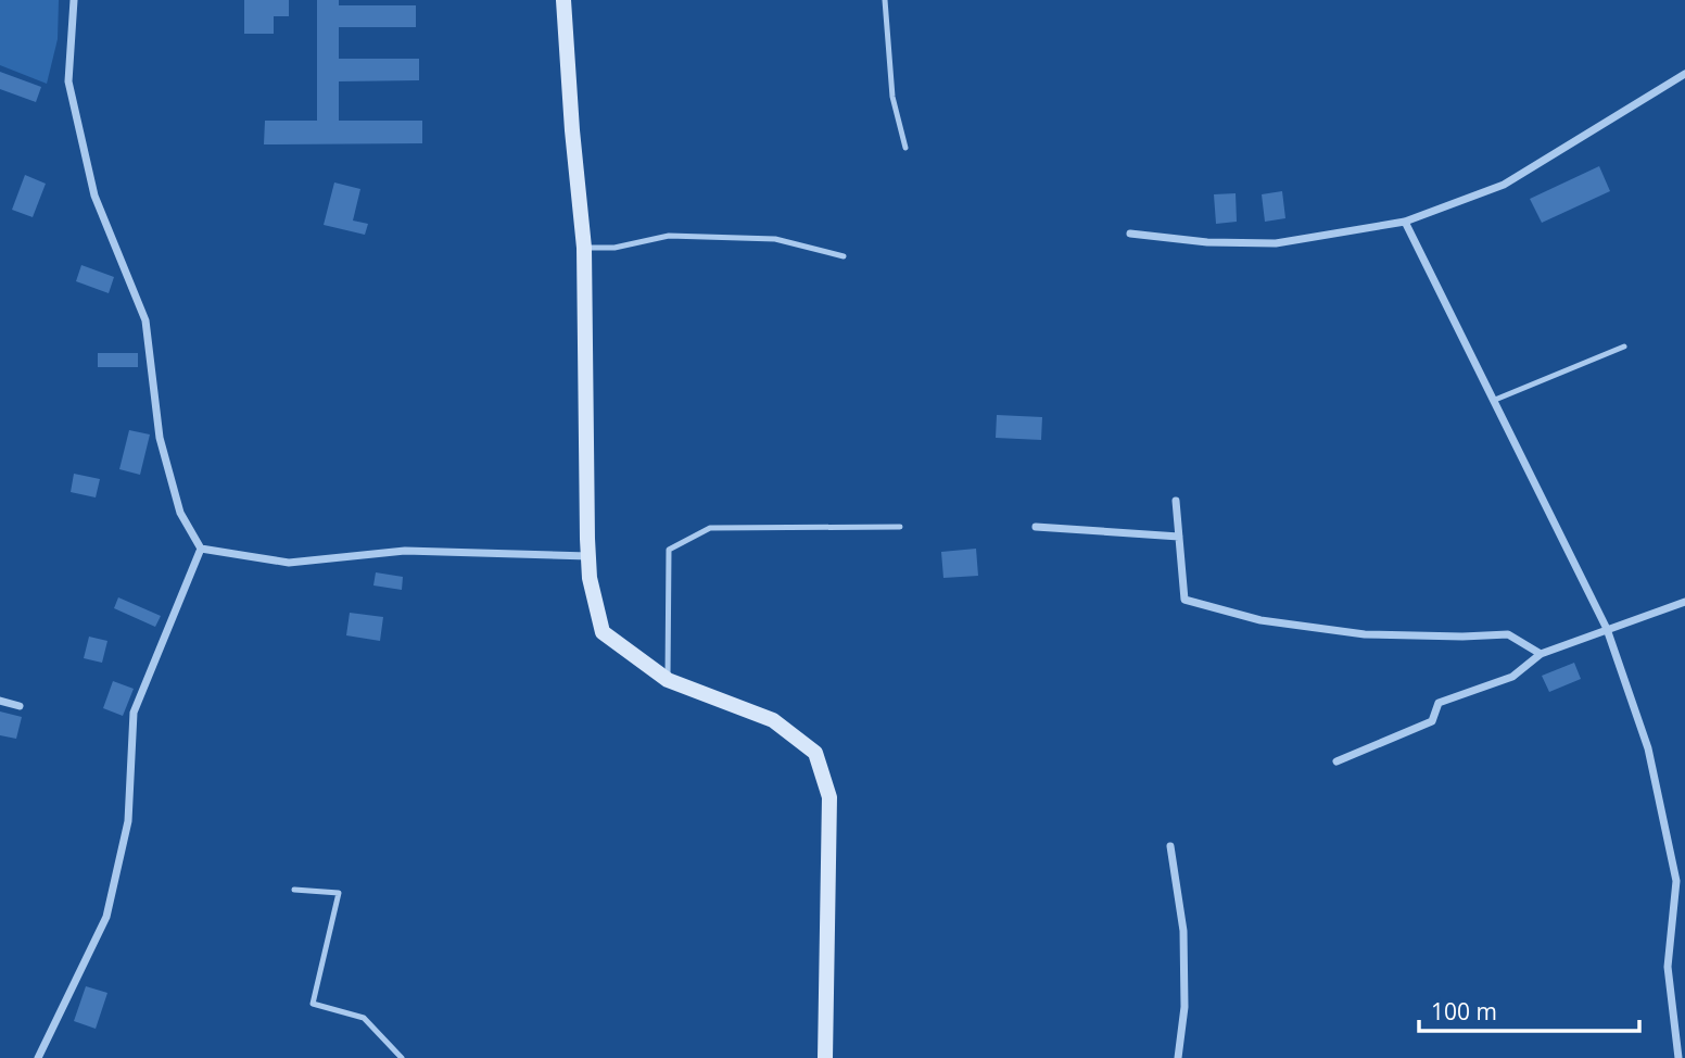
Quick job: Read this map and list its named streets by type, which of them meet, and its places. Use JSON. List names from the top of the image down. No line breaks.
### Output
{"scale_bar":"100 m"}
